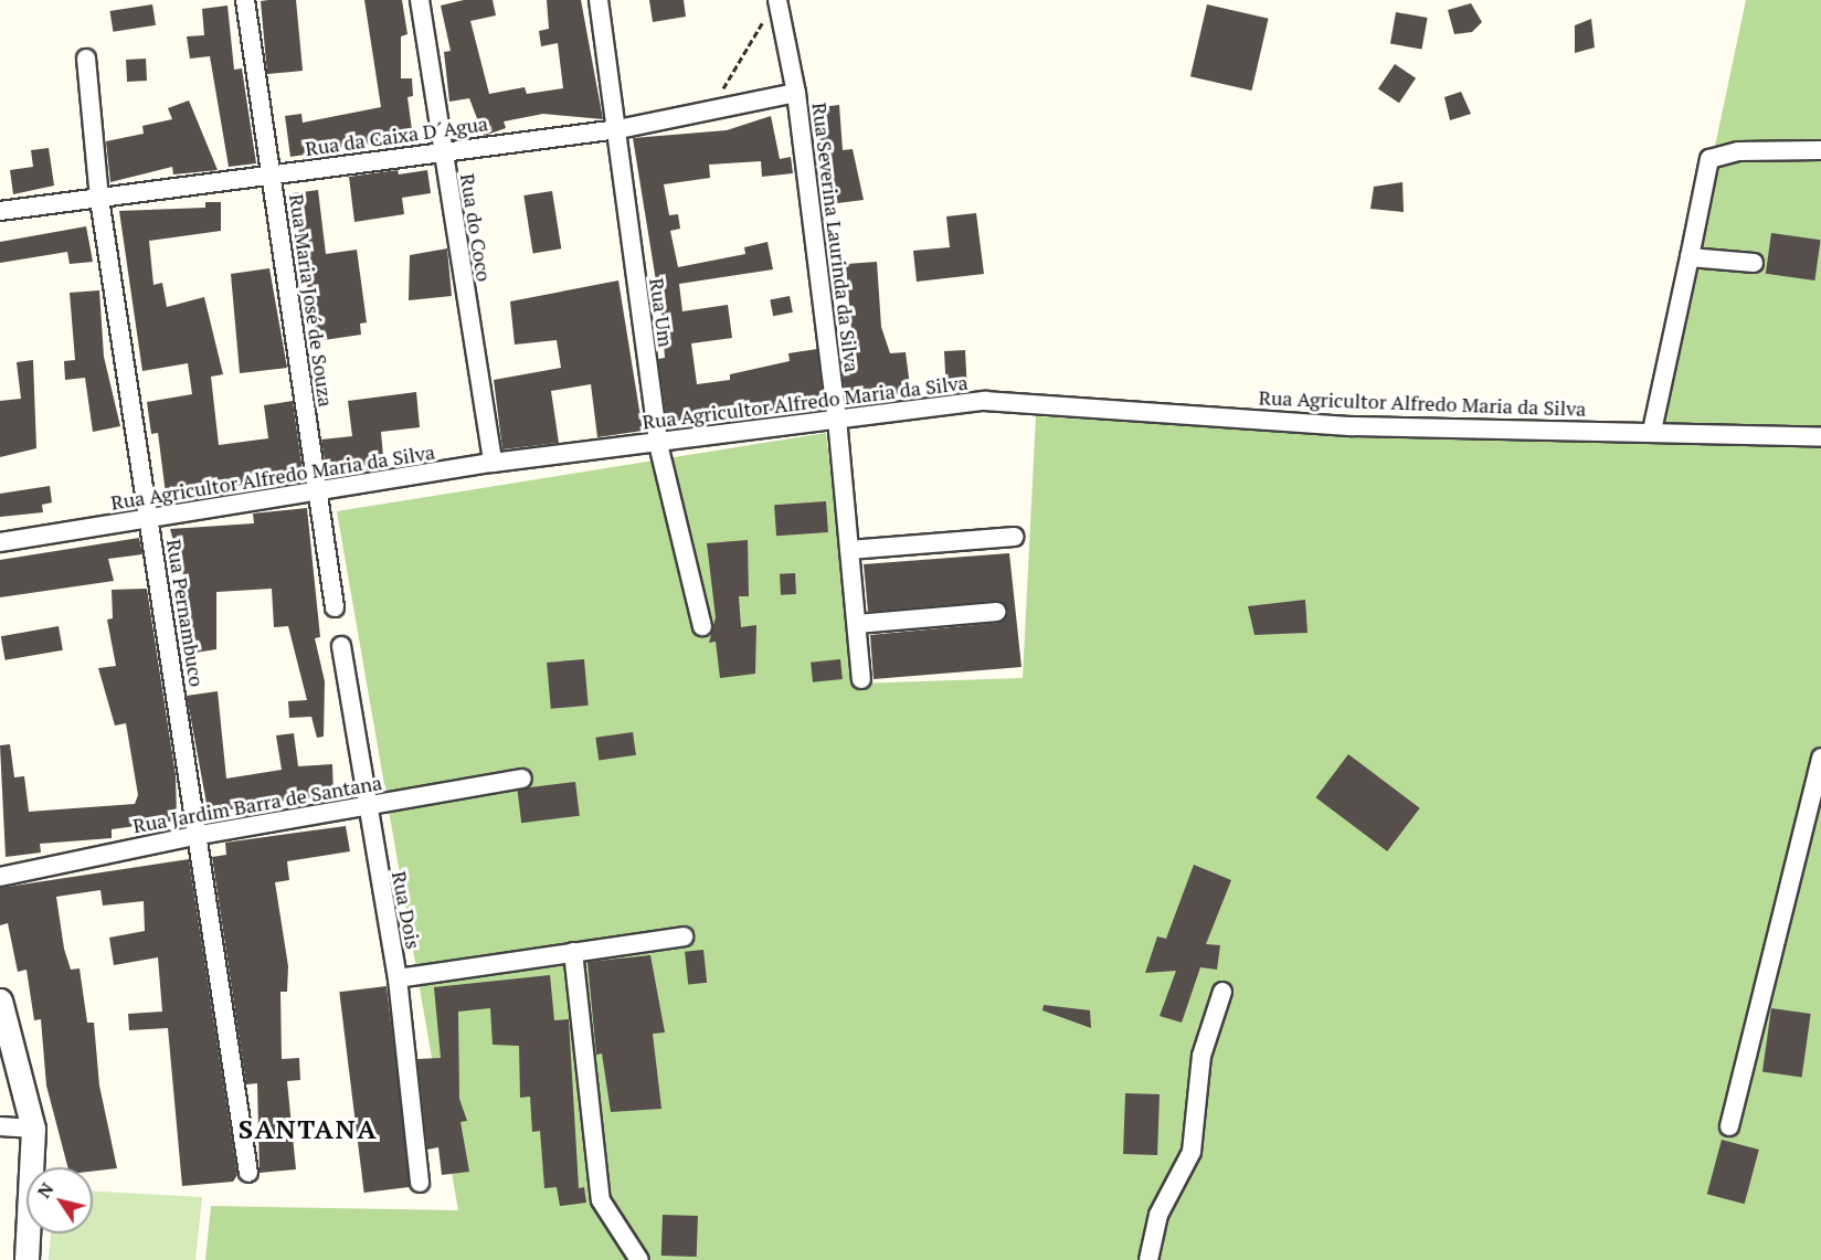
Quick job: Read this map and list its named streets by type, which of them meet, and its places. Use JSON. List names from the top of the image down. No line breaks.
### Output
{"streets":{"street":["Rua da Caixa D´Agua","Rua do Coco","Rua Severina Laurinda da Silva","Rua Maria José de Souza","Rua Um","Rua Agricultor Alfredo Maria da Silva","Rua Pernambuco","Rua Jardim Barra de Santana","Rua Dois"]},"crossings":[["Rua da Caixa D´Agua","Rua do Coco"],["Rua da Caixa D´Agua","Rua Severina Laurinda da Silva"],["Rua da Caixa D´Agua","Rua Maria José de Souza"],["Rua da Caixa D´Agua","Rua Um"],["Rua da Caixa D´Agua","Rua Pernambuco"],["Rua do Coco","Rua Agricultor Alfredo Maria da Silva"],["Rua Severina Laurinda da Silva","Rua Agricultor Alfredo Maria da Silva"],["Rua Maria José de Souza","Rua Agricultor Alfredo Maria da Silva"],["Rua Um","Rua Agricultor Alfredo Maria da Silva"],["Rua Agricultor Alfredo Maria da Silva","Rua Pernambuco"],["Rua Pernambuco","Rua Jardim Barra de Santana"],["Rua Jardim Barra de Santana","Rua Dois"]],"districts":["SANTANA"],"north":"top left"}
